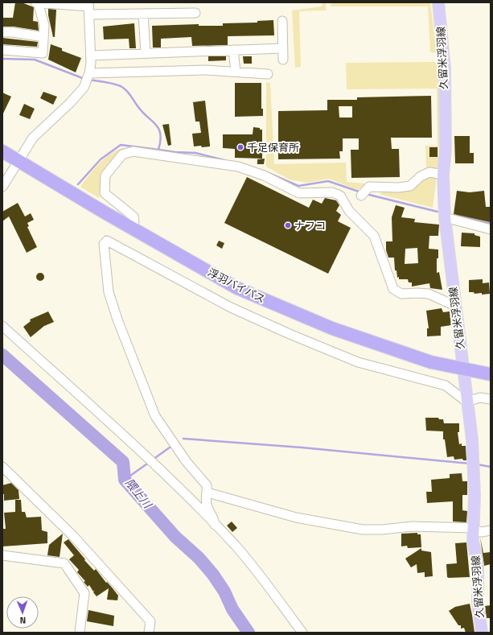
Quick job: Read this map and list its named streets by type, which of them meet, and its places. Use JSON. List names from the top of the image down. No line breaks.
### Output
{"streets":{"highway":["浮羽バイパス"],"main road":["久留米浮羽線"]},"crossings":[["久留米浮羽線","浮羽バイパス"]],"water":["隈上川"],"places":["千足保育所","ナフコ"],"north":"bottom"}
